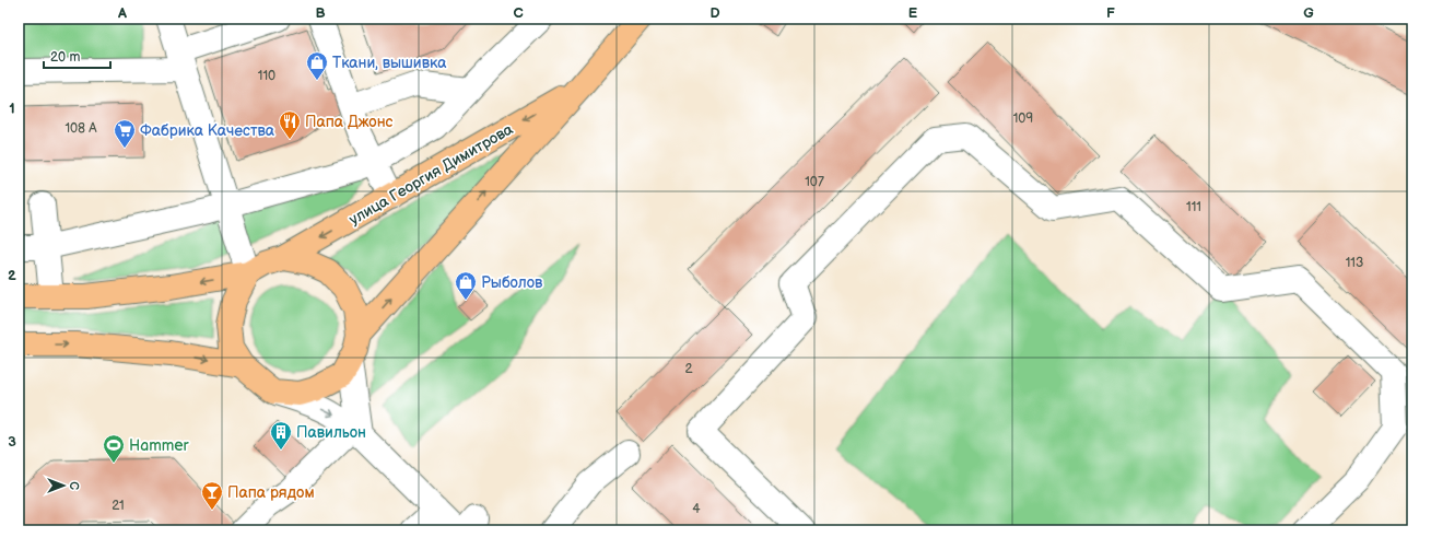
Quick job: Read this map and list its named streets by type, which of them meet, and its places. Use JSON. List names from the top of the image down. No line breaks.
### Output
{"streets":{"main road":["улица Георгия Димитрова"]},"places":{"shop":["Ткани, вышивка","Рыболов"],"restaurant":["Папа Джонс"],"supermarket":["Фабрика Качества"],"building":["Павильон"],"sports":["Hammer"],"bar":["Папа рядом"]},"house_numbers":["110","109","108 А","107","111","113","2","21","4"],"scale_bar":"20 m","north":"right","grid":{"columns":["A","B","C","D","E","F","G"],"rows":["1","2","3"]}}
